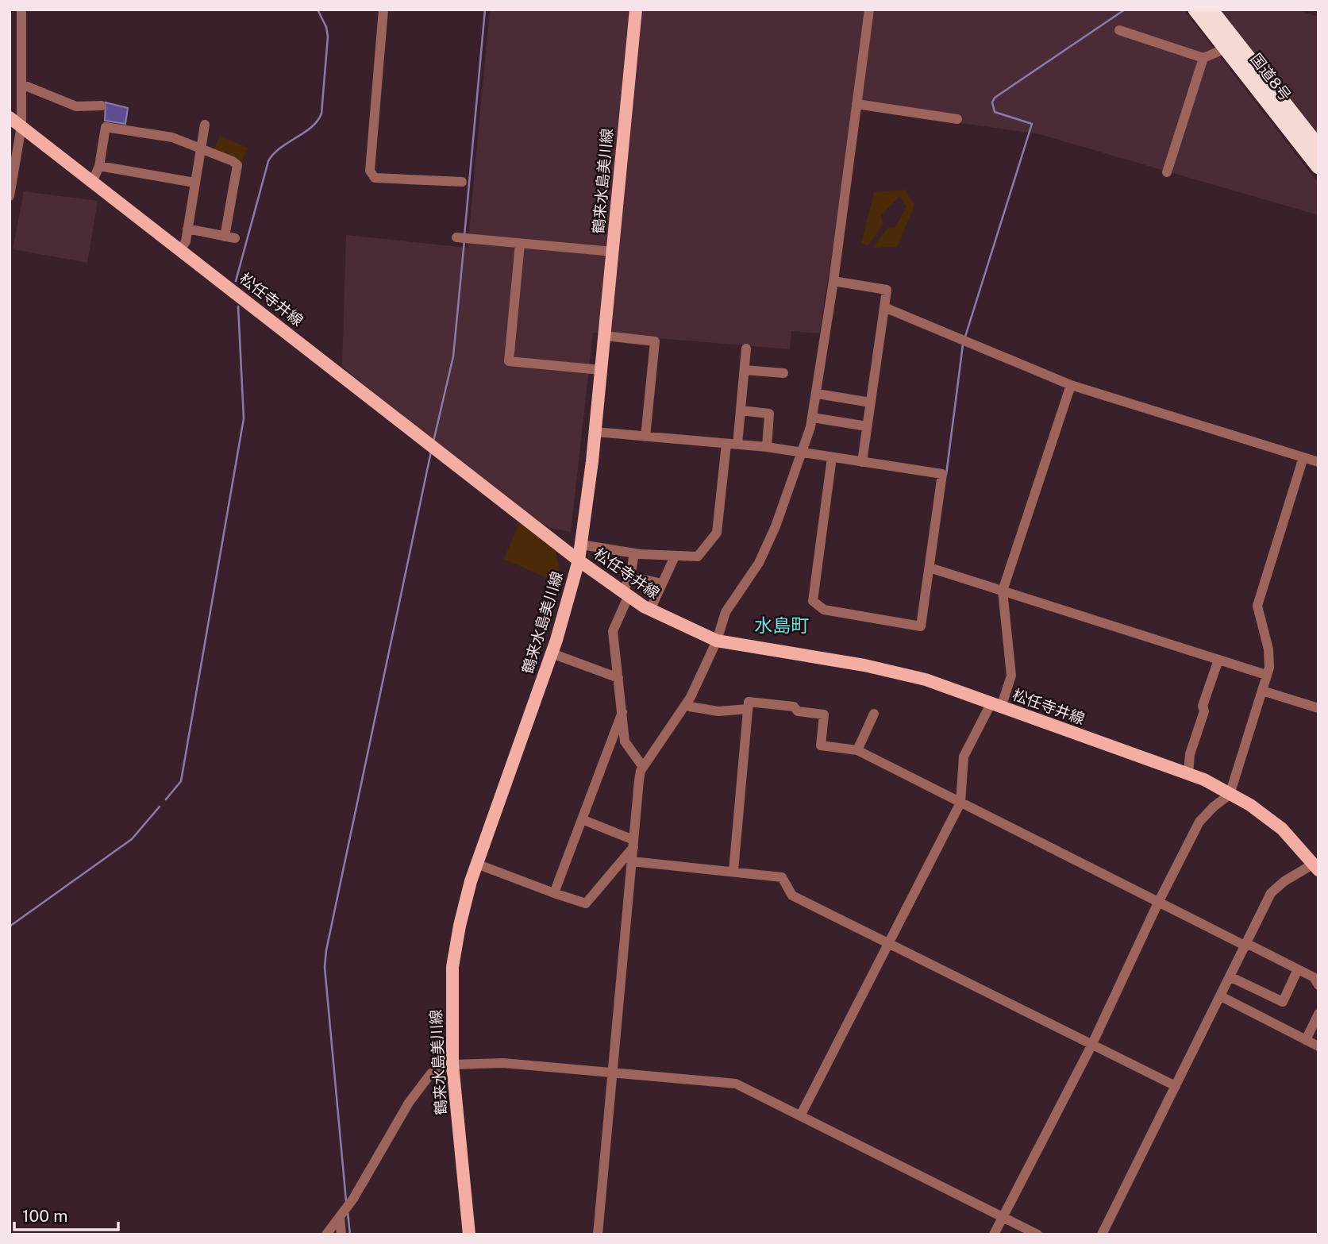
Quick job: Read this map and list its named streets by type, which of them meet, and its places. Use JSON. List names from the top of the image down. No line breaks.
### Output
{"streets":{"highway":["国道8号"],"main road":["鶴来水島美川線","松任寺井線"]},"crossings":[["鶴来水島美川線","松任寺井線"]],"districts":["水島町"],"scale_bar":"100 m"}
